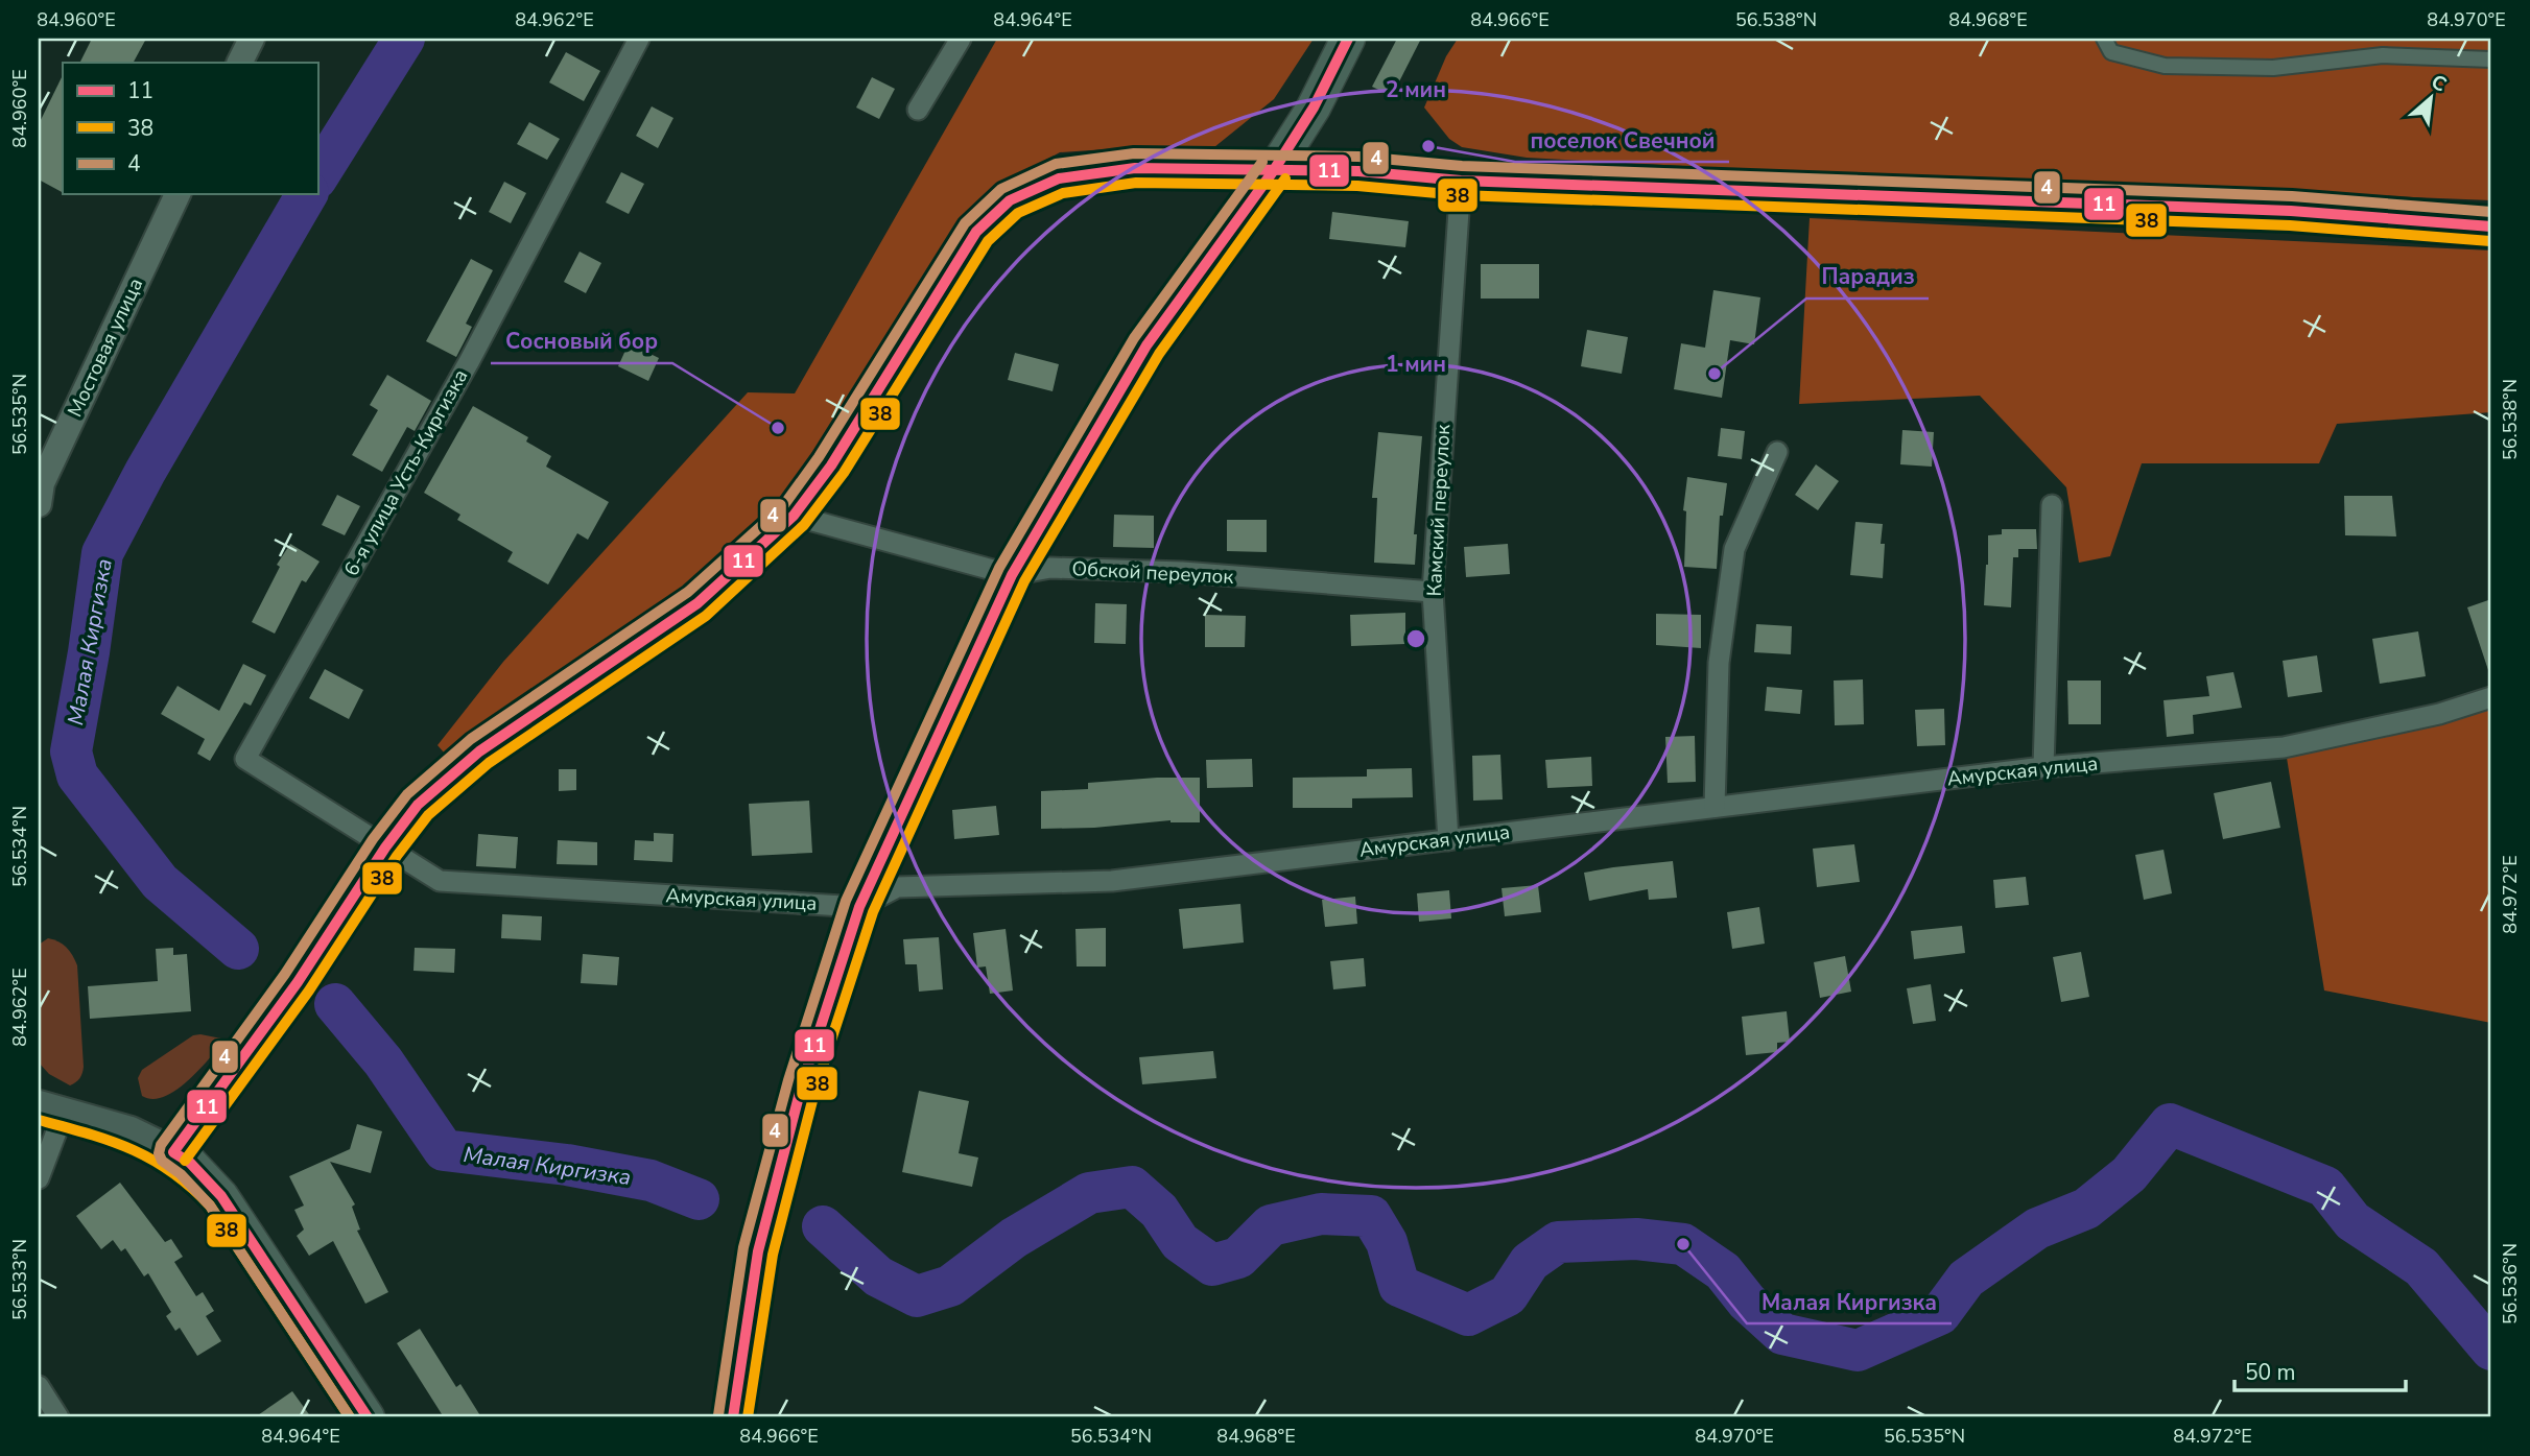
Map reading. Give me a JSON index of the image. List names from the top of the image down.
{
  "streets": {
    "street": [
      "Мостовая улица",
      "6-я улица Усть-Киргизка",
      "Камский переулок",
      "Обской переулок",
      "Амурская улица"
    ]
  },
  "crossings": [
    ["6-я улица Усть-Киргизка", "Амурская улица"],
    ["Камский переулок", "Обской переулок"],
    ["Камский переулок", "Амурская улица"]
  ],
  "water": ["Малая Киргизка"],
  "places": [
    "поселок Свечной",
    "Парадиз",
    "Сосновый бор",
    "Малая Киргизка"
  ],
  "lines": ["transit line 11", "transit line 4", "transit line 38"],
  "legend": ["11", "38", "4"],
  "scale_bar": "50 m",
  "north": "top right",
  "coordinates": [
    "84.960°E",
    "84.962°E",
    "84.964°E",
    "84.966°E",
    "56.538°N",
    "84.968°E",
    "84.970°E",
    "56.535°N",
    "56.534°N",
    "84.972°E",
    "56.533°N",
    "56.536°N"
  ],
  "rings": ["2 мин", "1 мин"]
}
